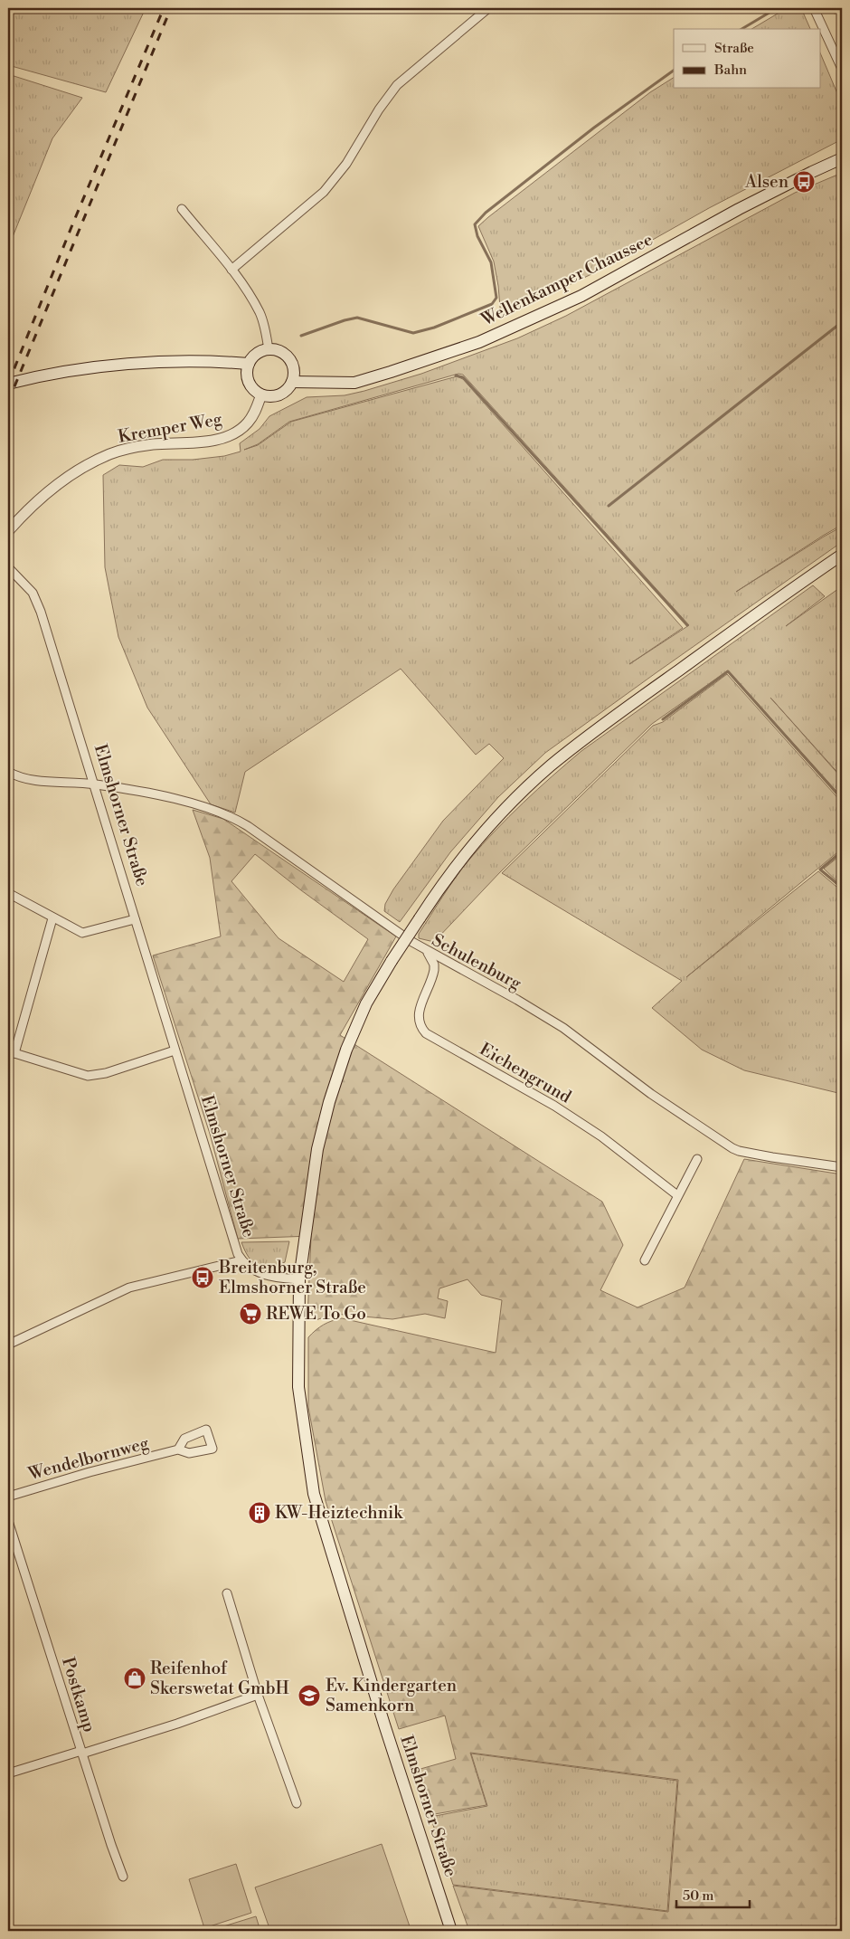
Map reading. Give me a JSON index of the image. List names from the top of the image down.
{
  "streets": {
    "main road": ["Wellenkamper Chaussee", "Elmshorner Straße"],
    "street": [
      "Kremper Weg",
      "Schulenburg",
      "Eichengrund",
      "Wendelbornweg",
      "Postkamp"
    ]
  },
  "crossings": [
    ["Wellenkamper Chaussee", "Kremper Weg"],
    ["Elmshorner Straße", "Schulenburg"],
    ["Schulenburg", "Eichengrund"]
  ],
  "places": {
    "bus stop": ["Alsen", "Breitenburg, Elmshorner Straße"],
    "supermarket": ["REWE To Go"],
    "building": ["KW-Heiztechnik"],
    "shop": ["Reifenhof Skerswetat GmbH"],
    "school or university": ["Ev. Kindergarten Samenkorn"]
  },
  "legend": ["Straße", "Bahn"],
  "scale_bar": "50 m"
}
